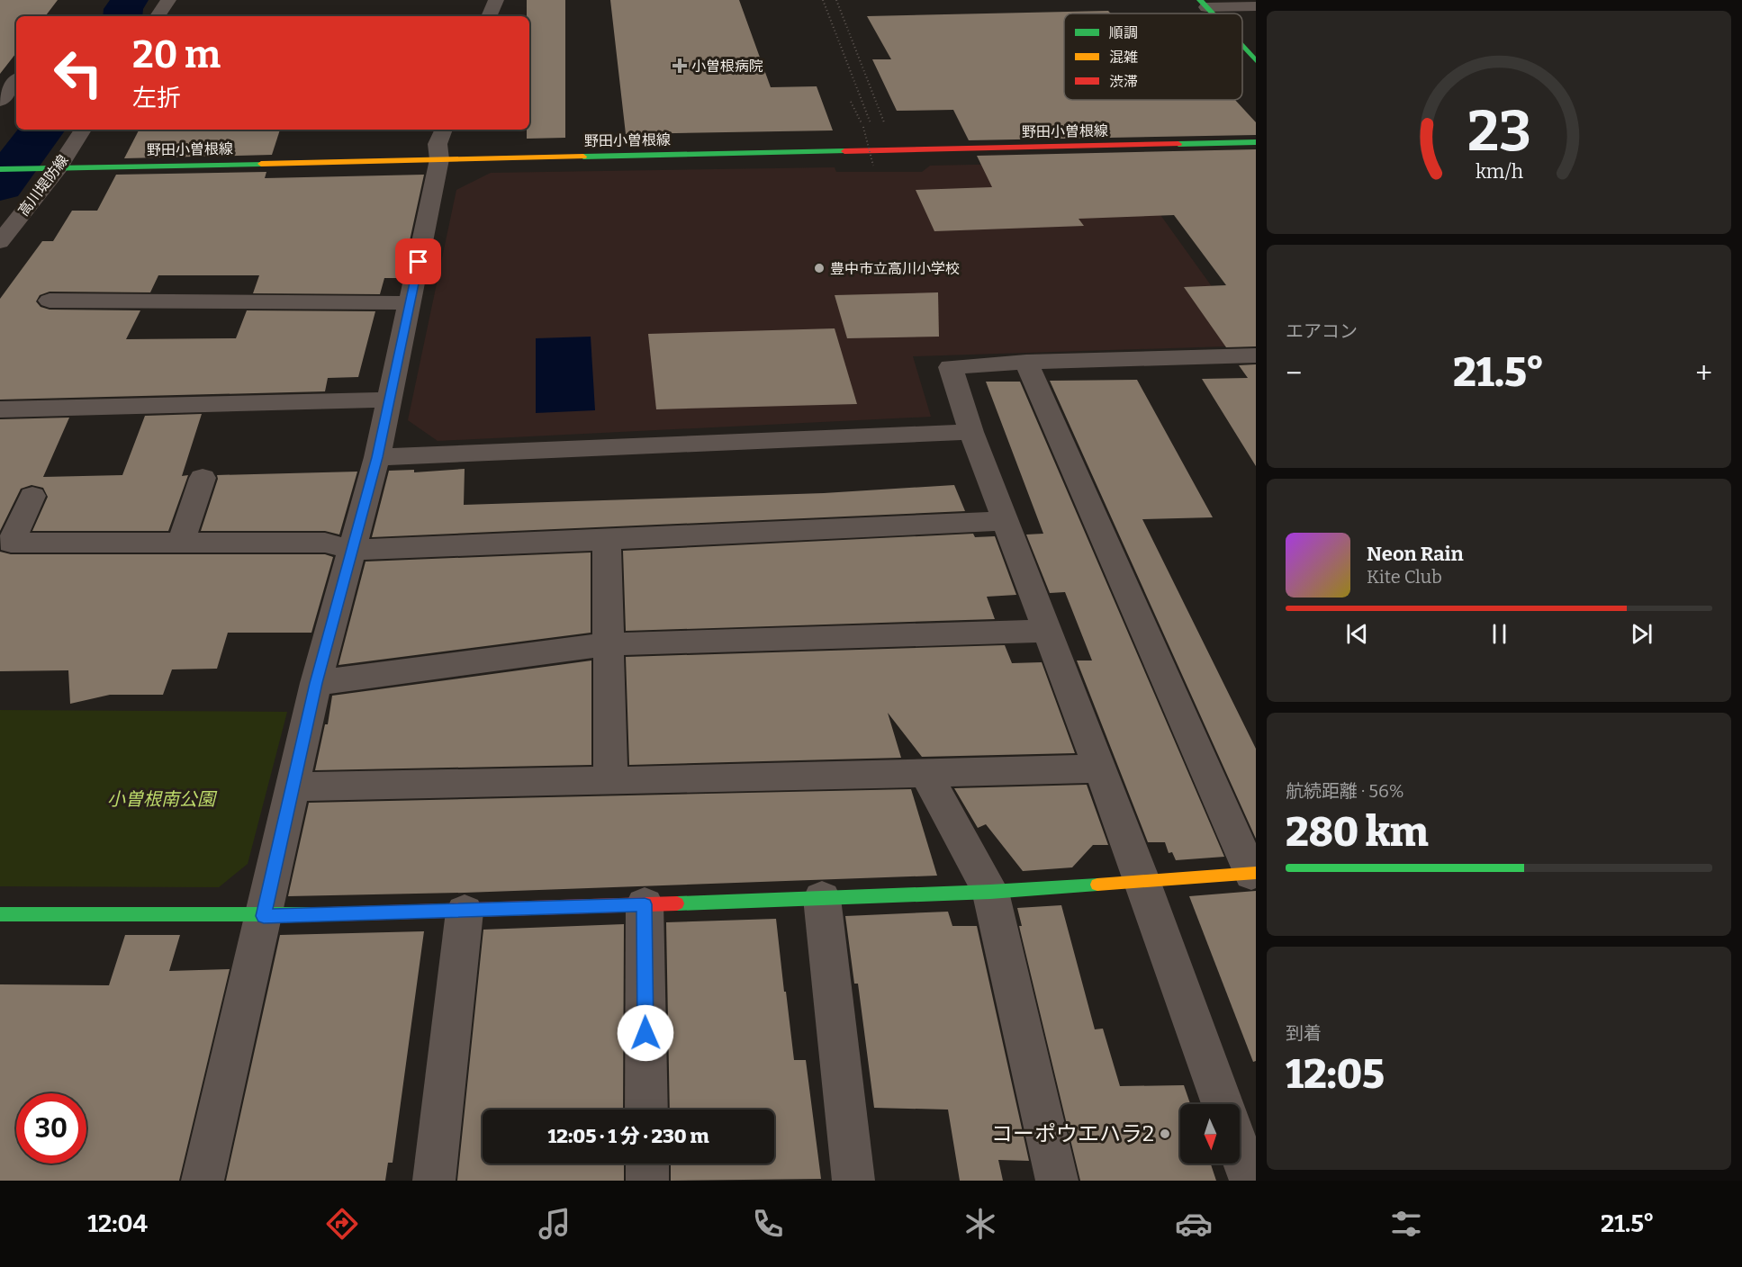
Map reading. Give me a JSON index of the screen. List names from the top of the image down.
{
  "streets": {
    "street": ["野田小曽根線", "高川堤防線"]
  },
  "crossings": [
    ["野田小曽根線", "高川堤防線"]
  ],
  "parks": ["小曽根南公園"],
  "places": {
    "health": ["小曽根病院"],
    "other": ["豊中市立高川小学校", "コーポウエハラ2"]
  },
  "legend": ["順調", "混雑", "渋滞"],
  "north": "bottom",
  "page": {
    "turn": ["20 m", "左折"],
    "tile": [
      "エアコン",
      ["航続距離 · 56%", "280 km"],
      ["到着", "12:05"]
    ],
    "heat": ["−", "21.5°", "+"],
    "song": ["Neon Rain", "Kite Club"],
    "limit": "30",
    "trip": "12:05 · 1 分 · 230 m",
    "tabs": ["12:04", "21.5°"],
    "gauge": ["23", "km/h"]
  }
}
